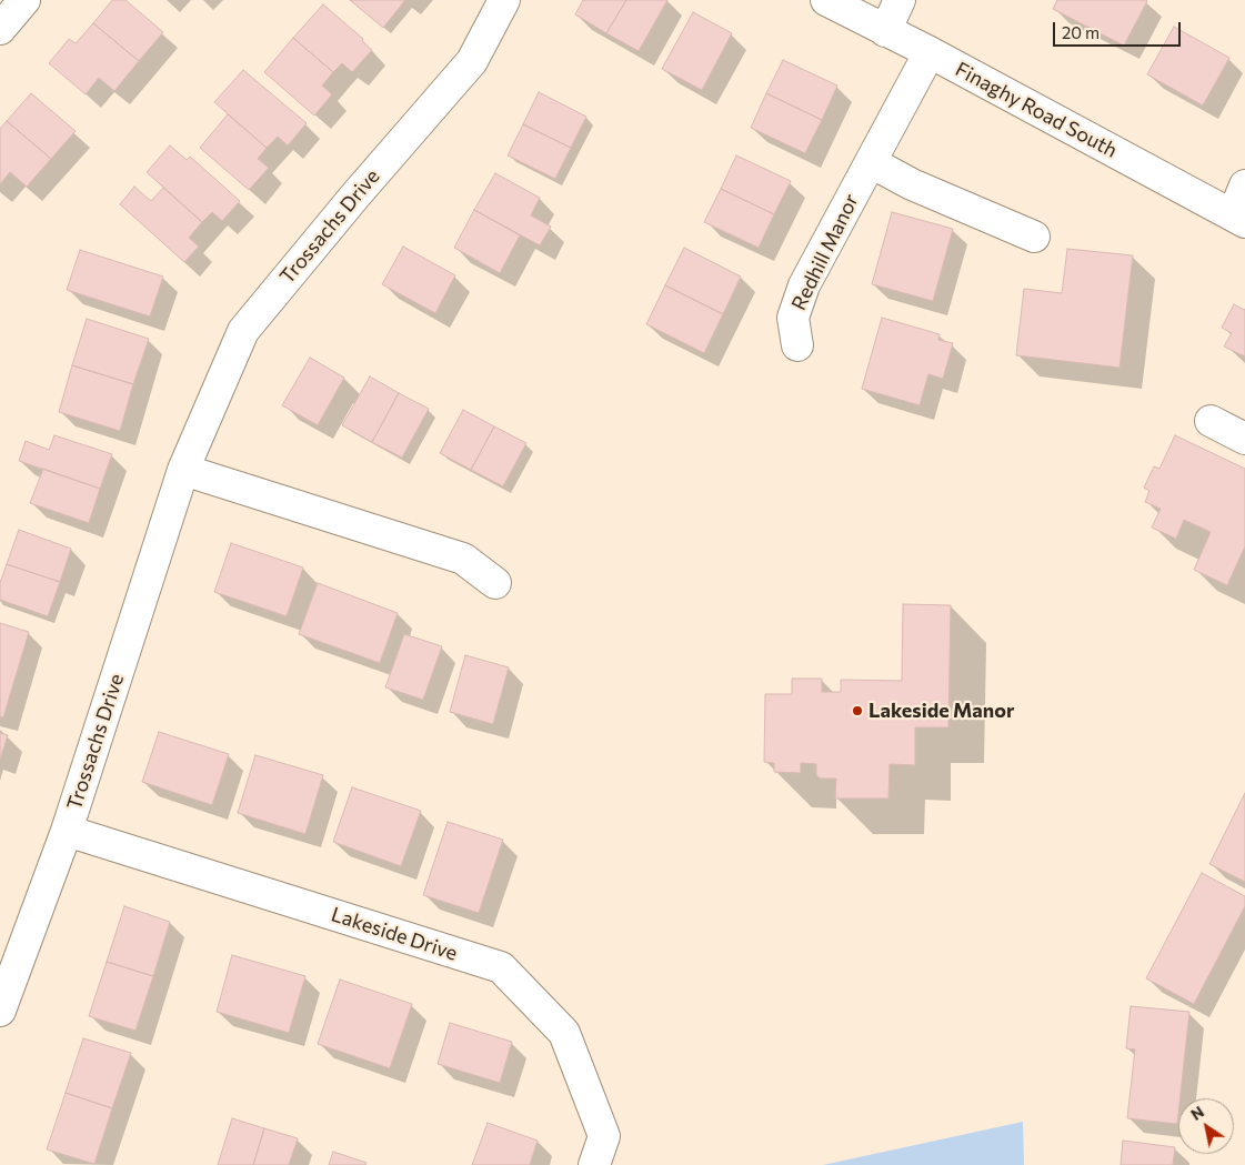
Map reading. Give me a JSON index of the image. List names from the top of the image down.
{
  "streets": {
    "street": [
      "Finaghy Road South",
      "Trossachs Drive",
      "Redhill Manor",
      "Lakeside Drive"
    ]
  },
  "crossings": [
    ["Finaghy Road South", "Redhill Manor"],
    ["Trossachs Drive", "Lakeside Drive"]
  ],
  "places": ["Lakeside Manor"],
  "scale_bar": "20 m",
  "north": "top left"
}
